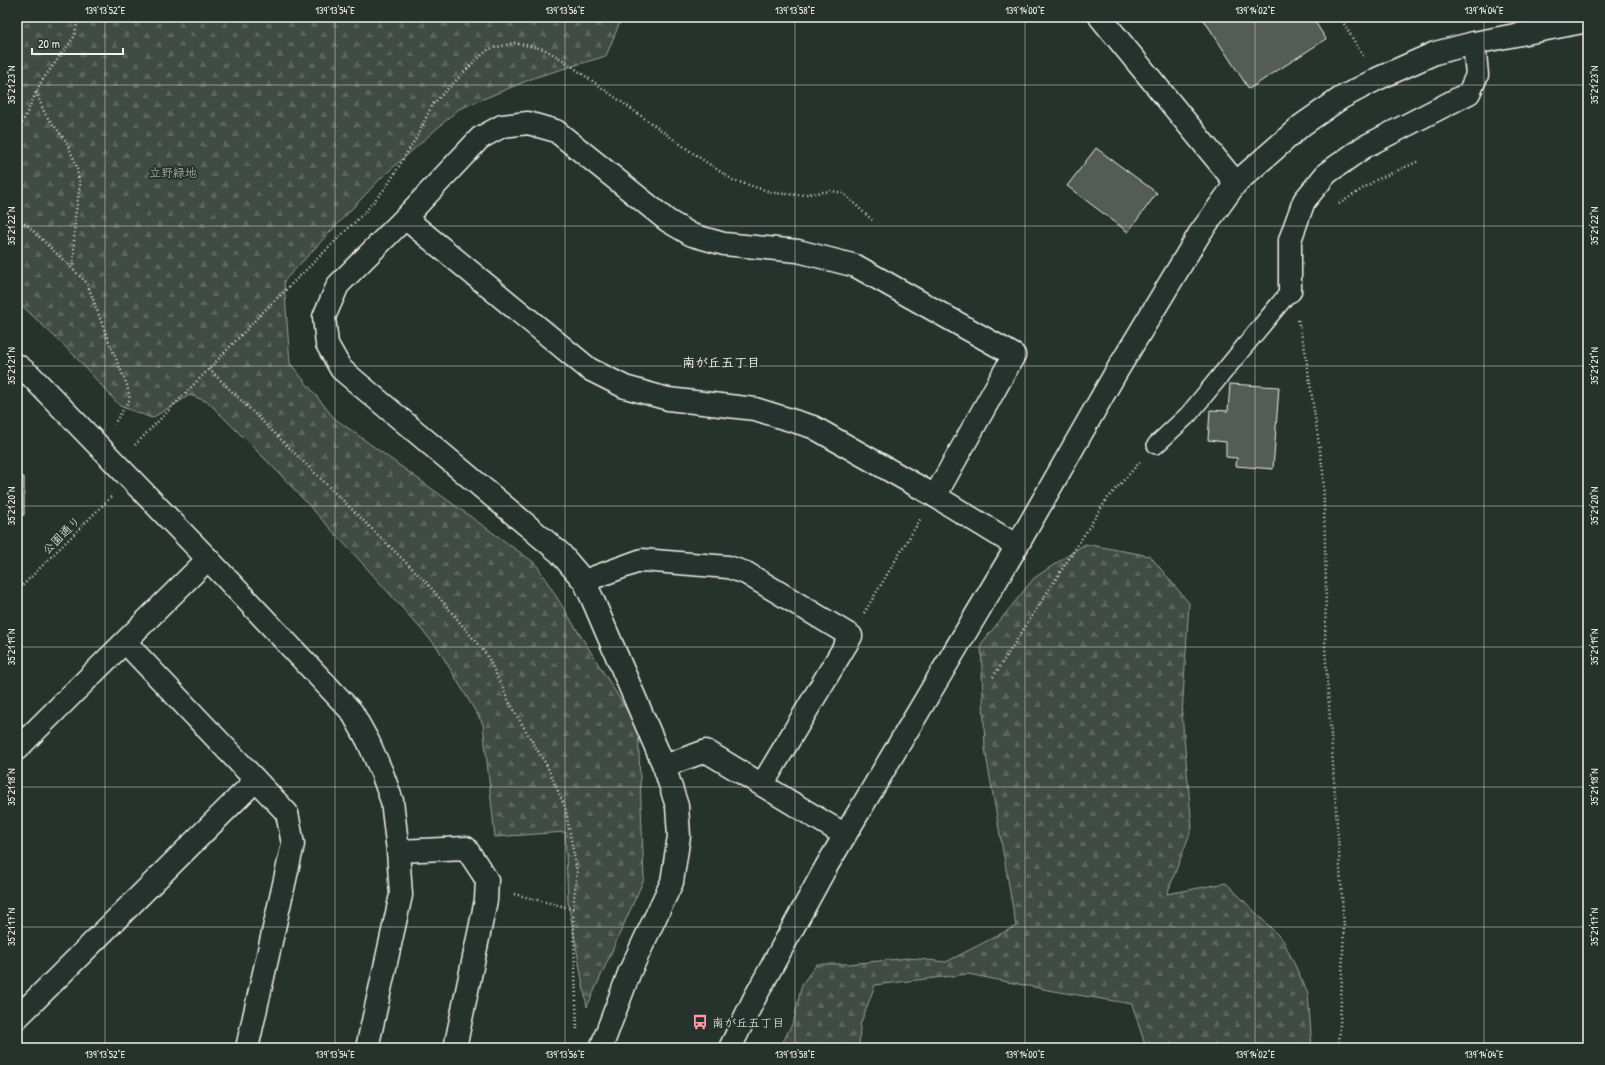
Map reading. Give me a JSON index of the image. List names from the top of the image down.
{
  "streets": {
    "path": ["公園通り"]
  },
  "districts": ["南が丘五丁目"],
  "parks": ["立野緑地"],
  "places": {
    "bus stop": ["南が丘五丁目"]
  },
  "scale_bar": "20 m",
  "coordinates": [
    "139°13'52\"E",
    "139°13'54\"E",
    "139°13'56\"E",
    "139°13'58\"E",
    "139°14'00\"E",
    "139°14'02\"E",
    "139°14'04\"E",
    "35°21'23\"N",
    "35°21'22\"N",
    "35°21'21\"N",
    "35°21'20\"N",
    "35°21'19\"N",
    "35°21'18\"N",
    "35°21'17\"N"
  ]
}
